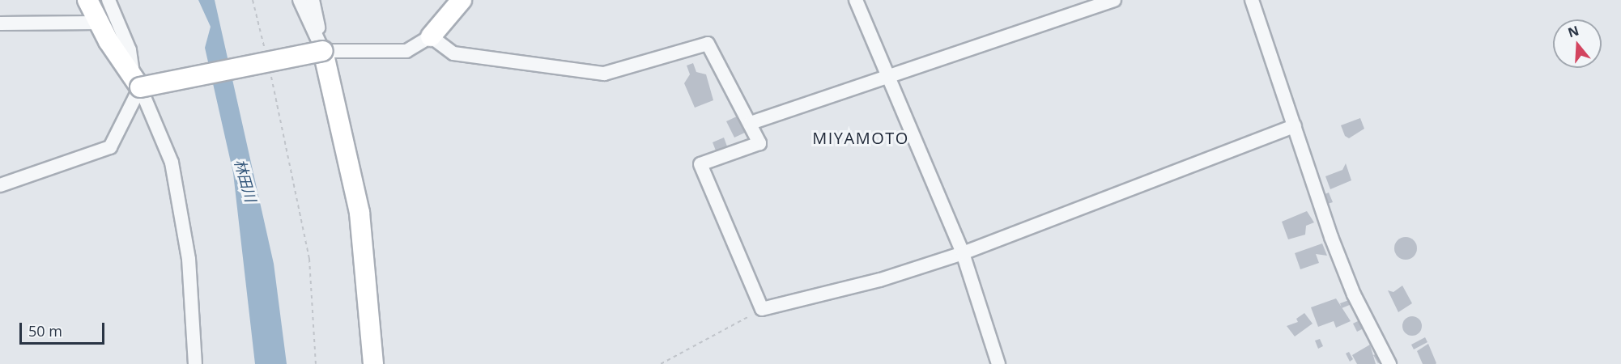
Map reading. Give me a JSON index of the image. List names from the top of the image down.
{
  "districts": ["MIYAMOTO"],
  "water": ["林田川"],
  "scale_bar": "50 m",
  "north": "top"
}
